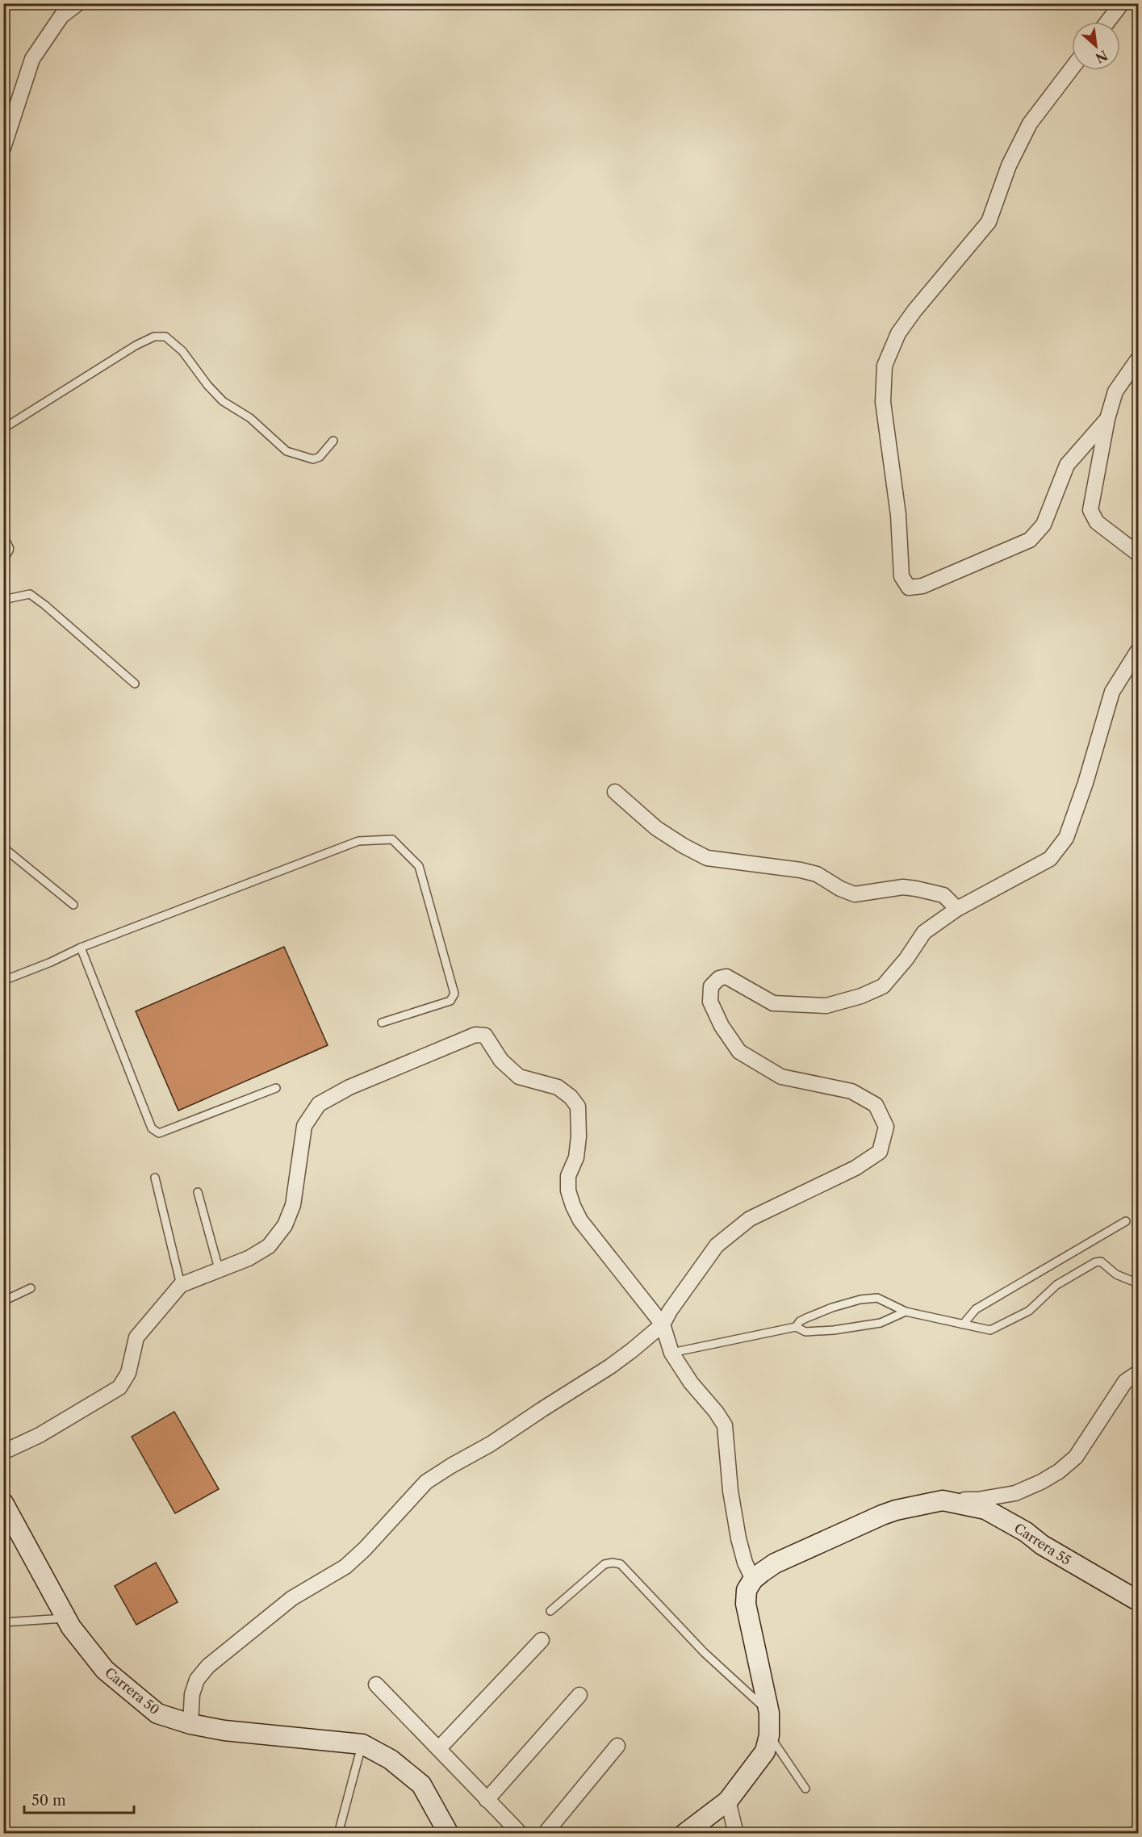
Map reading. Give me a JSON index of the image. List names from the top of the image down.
{
  "streets": {
    "street": ["Carrera 55", "Carrera 50"]
  },
  "scale_bar": "50 m",
  "north": "bottom right"
}
